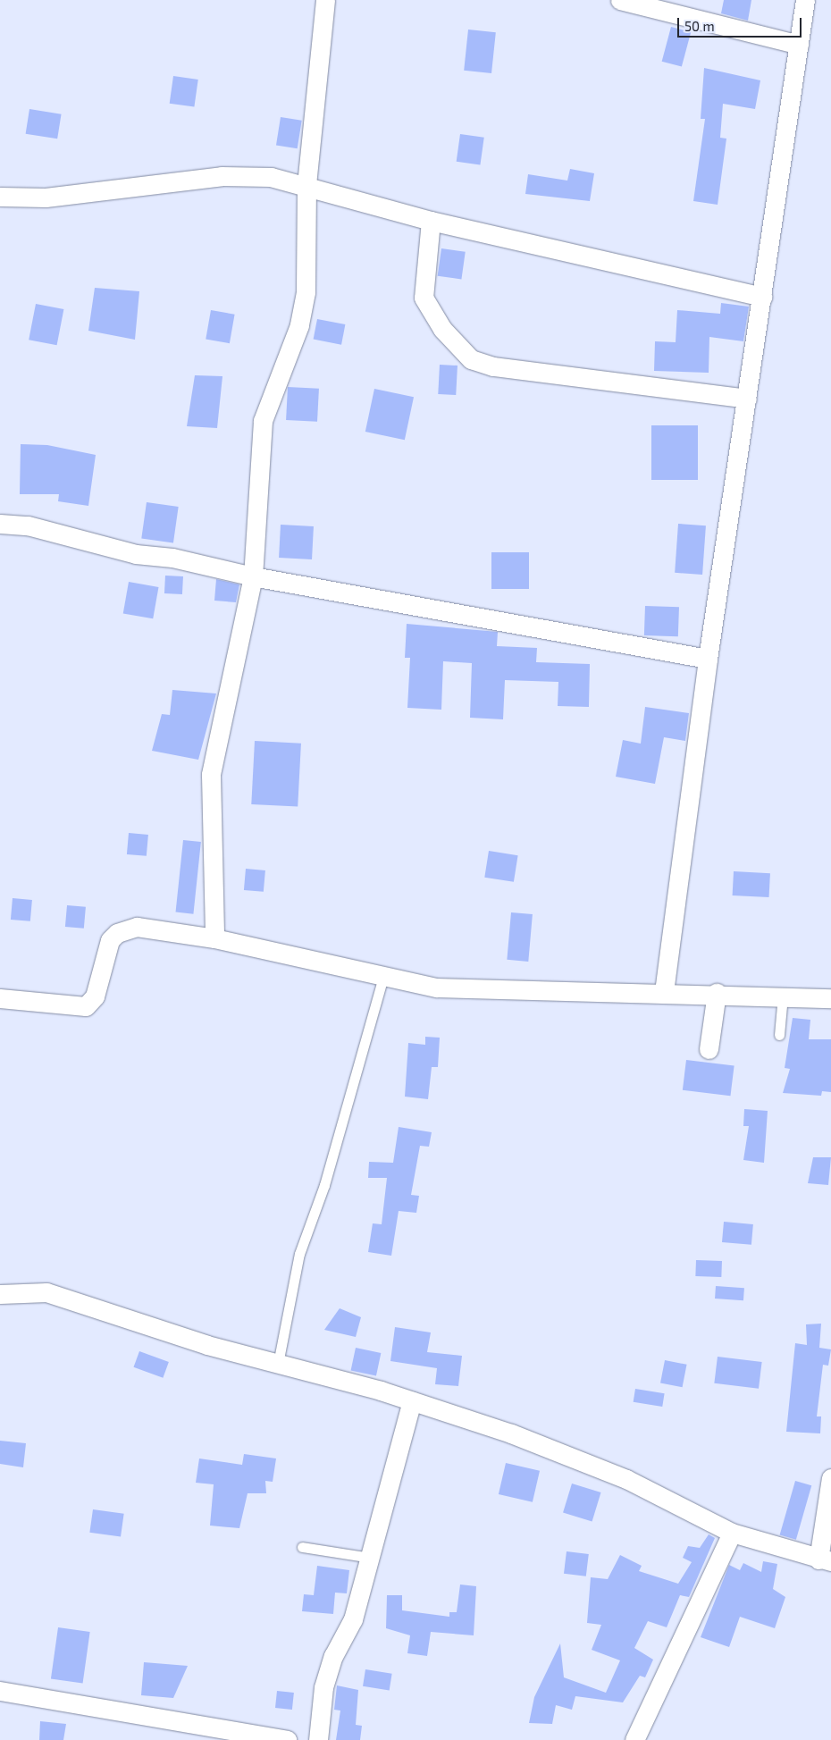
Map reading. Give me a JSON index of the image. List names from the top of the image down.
{
  "scale_bar": "50 m"
}
